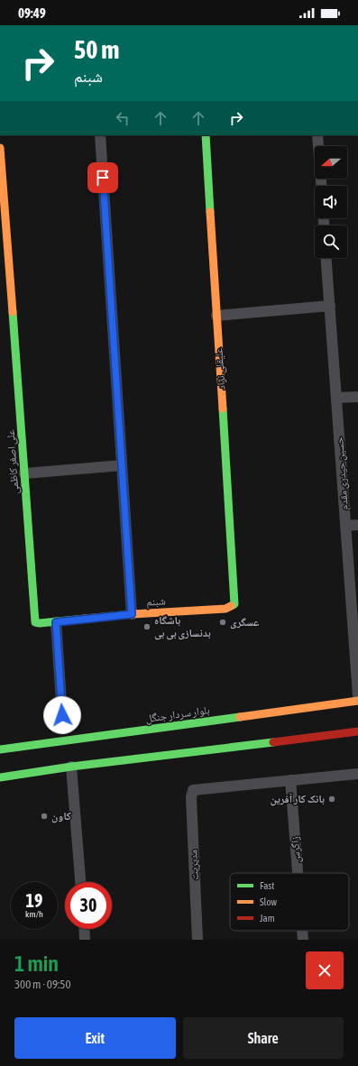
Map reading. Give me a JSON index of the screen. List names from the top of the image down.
{
  "streets": {
    "street": [
      "علیقلی نژاد",
      "علی اصغر کاظمی",
      "حسین حیدری مقدم",
      "شبنم",
      "بلوار سردار جنگل",
      "زاگرس",
      "مدیریت"
    ]
  },
  "crossings": [
    ["علیقلی نژاد", "شبنم"],
    ["علی اصغر کاظمی", "شبنم"],
    ["زاگرس", "مدیریت"]
  ],
  "places": [
    "عسگری",
    "باشگاه بدنسازی بی بی",
    "بانک کار آفرین",
    "کاون"
  ],
  "legend": ["Fast", "Slow", "Jam"],
  "north": "left",
  "page": {
    "status": "09:49",
    "turn": ["50 m", "شبنم"],
    "speed": "19 km/h",
    "limit": "30",
    "heading": ["1 min", "300 m · 09:50"],
    "buttons": ["Exit", "Share"]
  }
}
